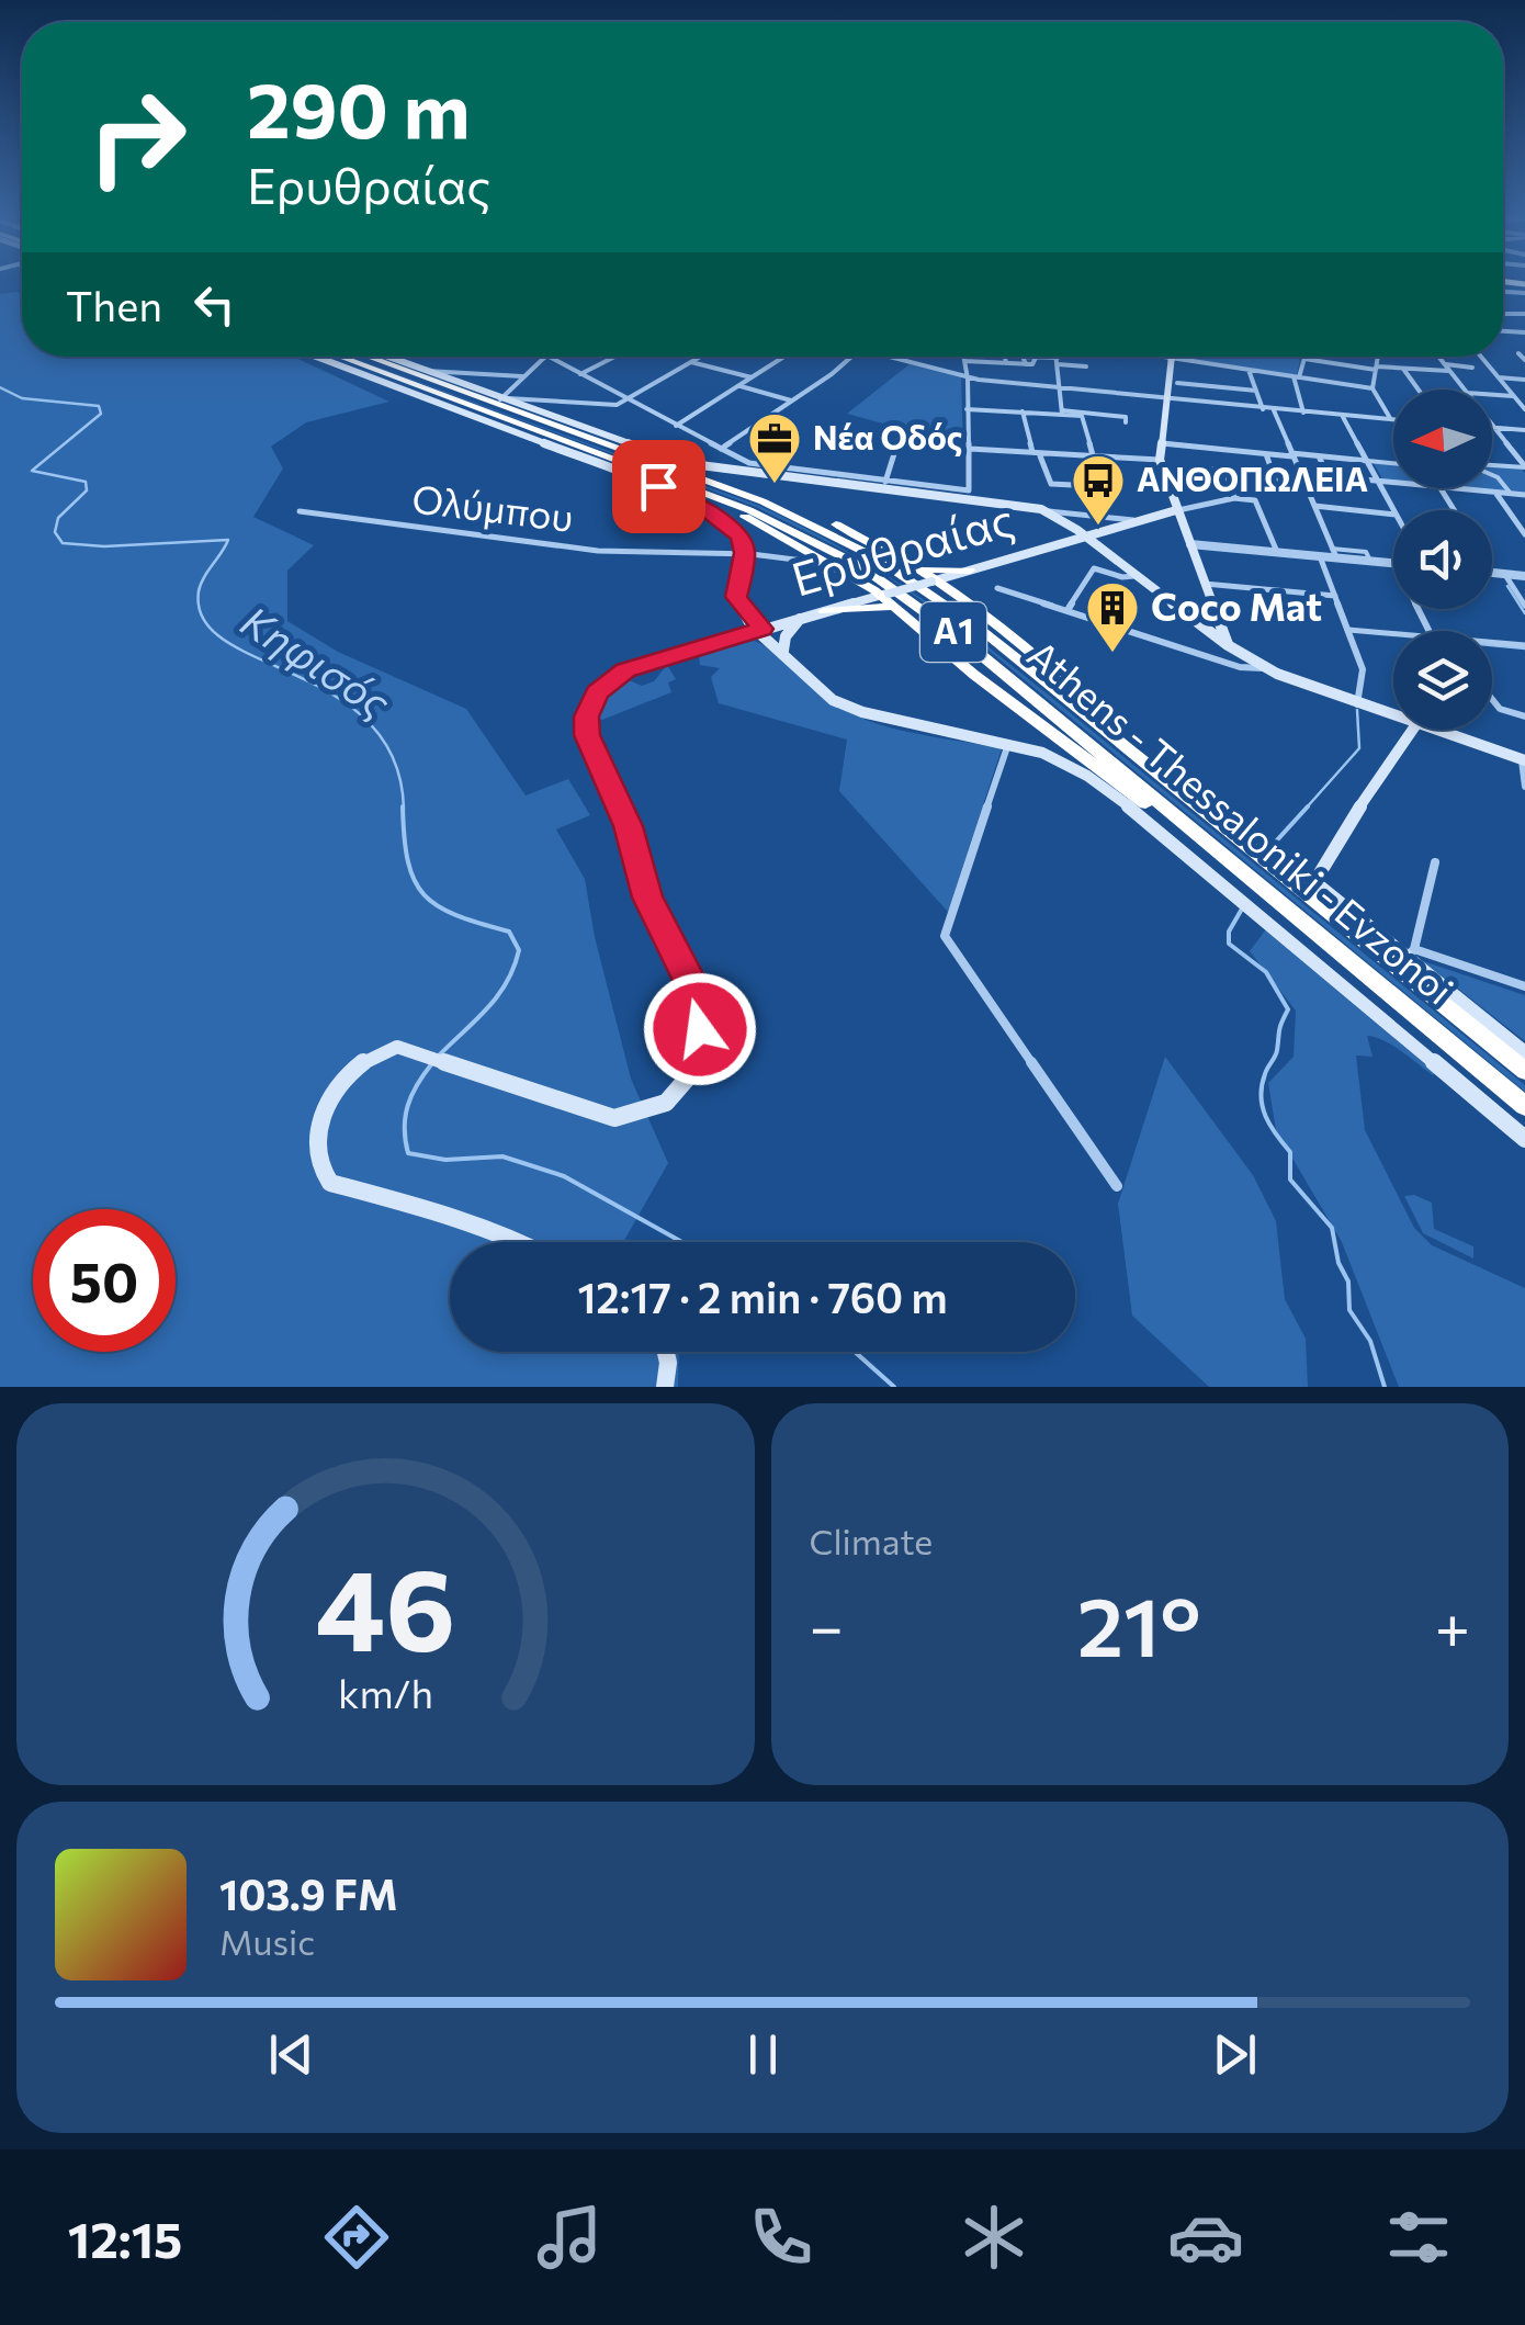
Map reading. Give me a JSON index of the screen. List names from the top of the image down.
{
  "streets": {
    "highway": ["Α1", "Athens - Thessaloniki - Evzonoi"],
    "main road": ["Ερυθραίας"],
    "street": ["Ολύμπου"]
  },
  "water": ["Κηφισός"],
  "places": {
    "office": ["Νέα Οδός"],
    "bus stop": ["ΑΝΘΟΠΩΛΕΙΑ"],
    "building": ["Coco Mat"]
  },
  "north": "left",
  "page": {
    "turn": ["290 m", "Ερυθραίας"],
    "then": "Then",
    "limit": "50",
    "trip": "12:17 · 2 min · 760 m",
    "tile": "Climate",
    "heat": ["−", "21°", "+"],
    "song": ["103.9 FM", "Music"],
    "tabs": "12:15",
    "gauge": ["46", "km/h"]
  }
}
